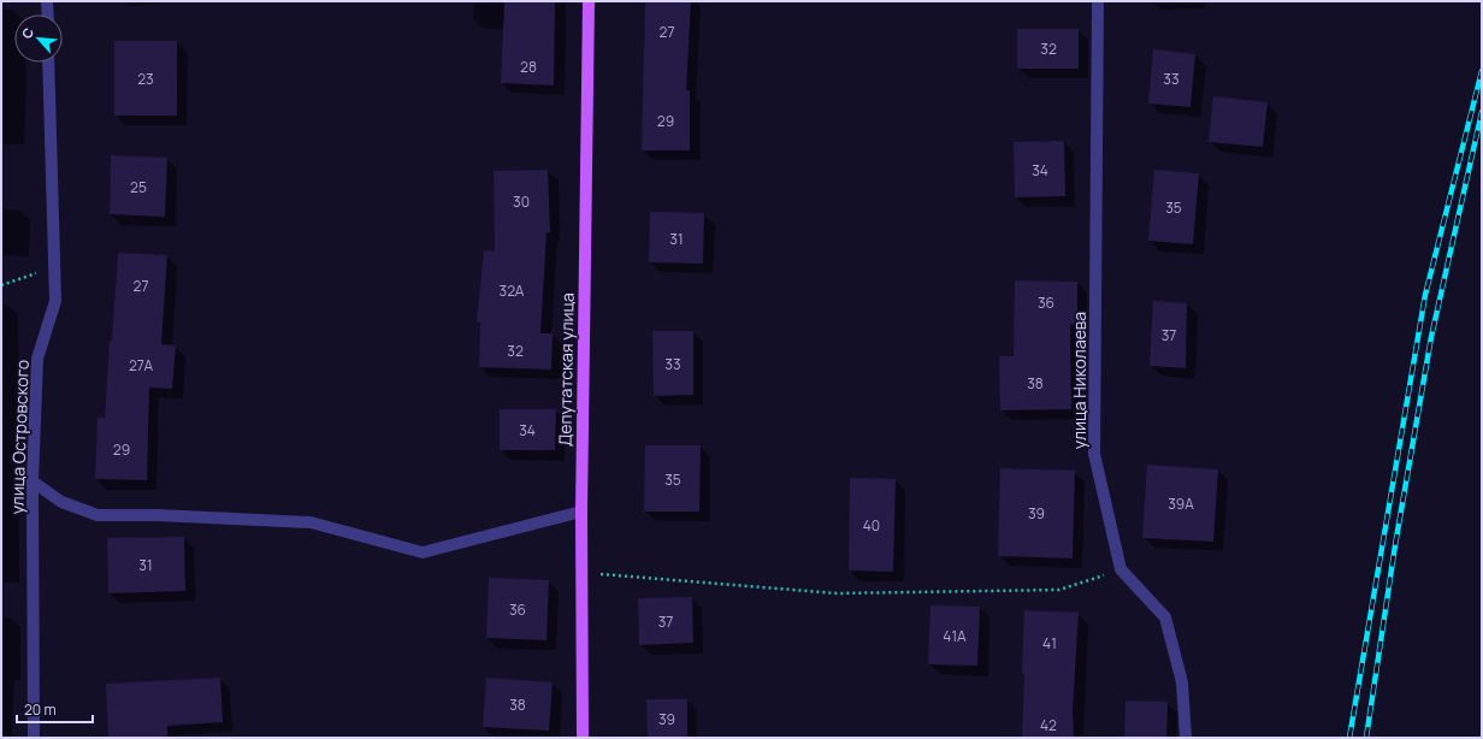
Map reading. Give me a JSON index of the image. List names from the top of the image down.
{
  "streets": {
    "main road": ["Депутатская улица"],
    "street": ["улица Николаева", "улица Островского"]
  },
  "house_numbers": [
    "27",
    "32",
    "28",
    "23",
    "33",
    "29",
    "34",
    "25",
    "30",
    "35",
    "31",
    "27",
    "32А",
    "36",
    "37",
    "32",
    "33",
    "27А",
    "38",
    "34",
    "29",
    "35",
    "39А",
    "39",
    "40",
    "31",
    "36",
    "37",
    "41А",
    "41",
    "38",
    "39",
    "42"
  ],
  "scale_bar": "20 m",
  "north": "top left"
}
